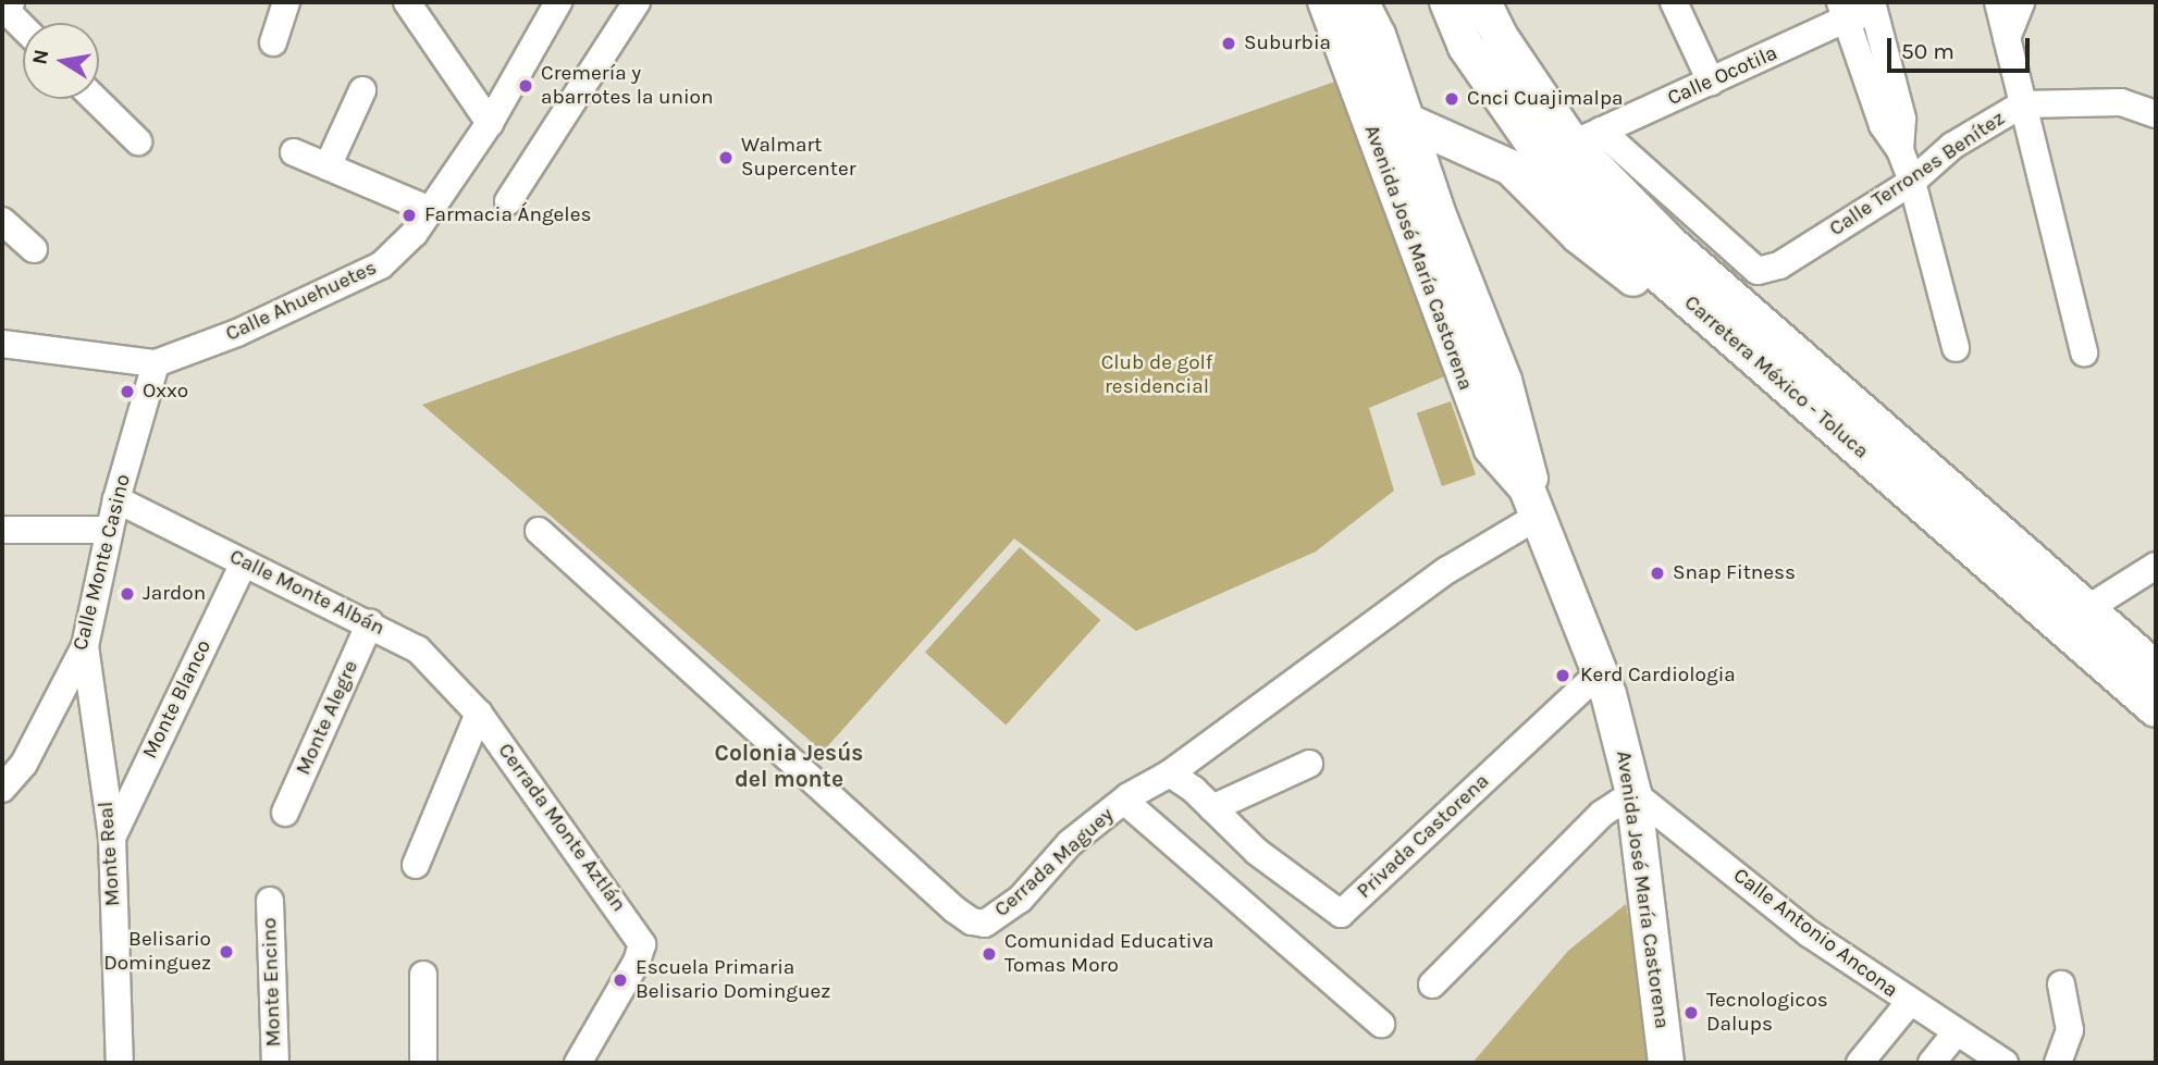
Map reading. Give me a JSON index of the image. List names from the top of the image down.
{
  "streets": {
    "main road": ["Avenida José María Castorena", "Carretera México - Toluca"],
    "street": [
      "Calle Ocotila",
      "Calle Terrones Benítez",
      "Calle Ahuehuetes",
      "Calle Monte Casino",
      "Calle Monte Albán",
      "Monte Blanco",
      "Monte Alegre",
      "Cerrada Monte Aztlán",
      "Privada Castorena",
      "Monte Real",
      "Cerrada Maguey",
      "Calle Antonio Ancona",
      "Monte Encino"
    ]
  },
  "crossings": [
    ["Calle Ocotila", "Calle Terrones Benítez"],
    ["Calle Ocotila", "Carretera México - Toluca"],
    ["Calle Terrones Benítez", "Carretera México - Toluca"],
    ["Avenida José María Castorena", "Privada Castorena"],
    ["Avenida José María Castorena", "Cerrada Maguey"],
    ["Avenida José María Castorena", "Calle Antonio Ancona"],
    ["Calle Ahuehuetes", "Calle Monte Casino"],
    ["Calle Monte Casino", "Calle Monte Albán"],
    ["Calle Monte Casino", "Monte Real"],
    ["Calle Monte Albán", "Monte Blanco"],
    ["Calle Monte Albán", "Monte Alegre"],
    ["Calle Monte Albán", "Cerrada Monte Aztlán"],
    ["Monte Blanco", "Monte Real"],
    ["Privada Castorena", "Cerrada Maguey"]
  ],
  "districts": ["Colonia Jesús del monte"],
  "parks": ["Club de golf residencial"],
  "places": [
    "Suburbia",
    "Cremería y abarrotes la union",
    "Cnci Cuajimalpa",
    "Walmart Supercenter",
    "Farmacia Ángeles",
    "Oxxo",
    "Snap Fitness",
    "Jardon",
    "Kerd Cardiologia",
    "Belisario Dominguez",
    "Comunidad Educativa Tomas Moro",
    "Escuela Primaria Belisario Dominguez",
    "Tecnologicos Dalups"
  ],
  "scale_bar": "50 m",
  "north": "left"
}
